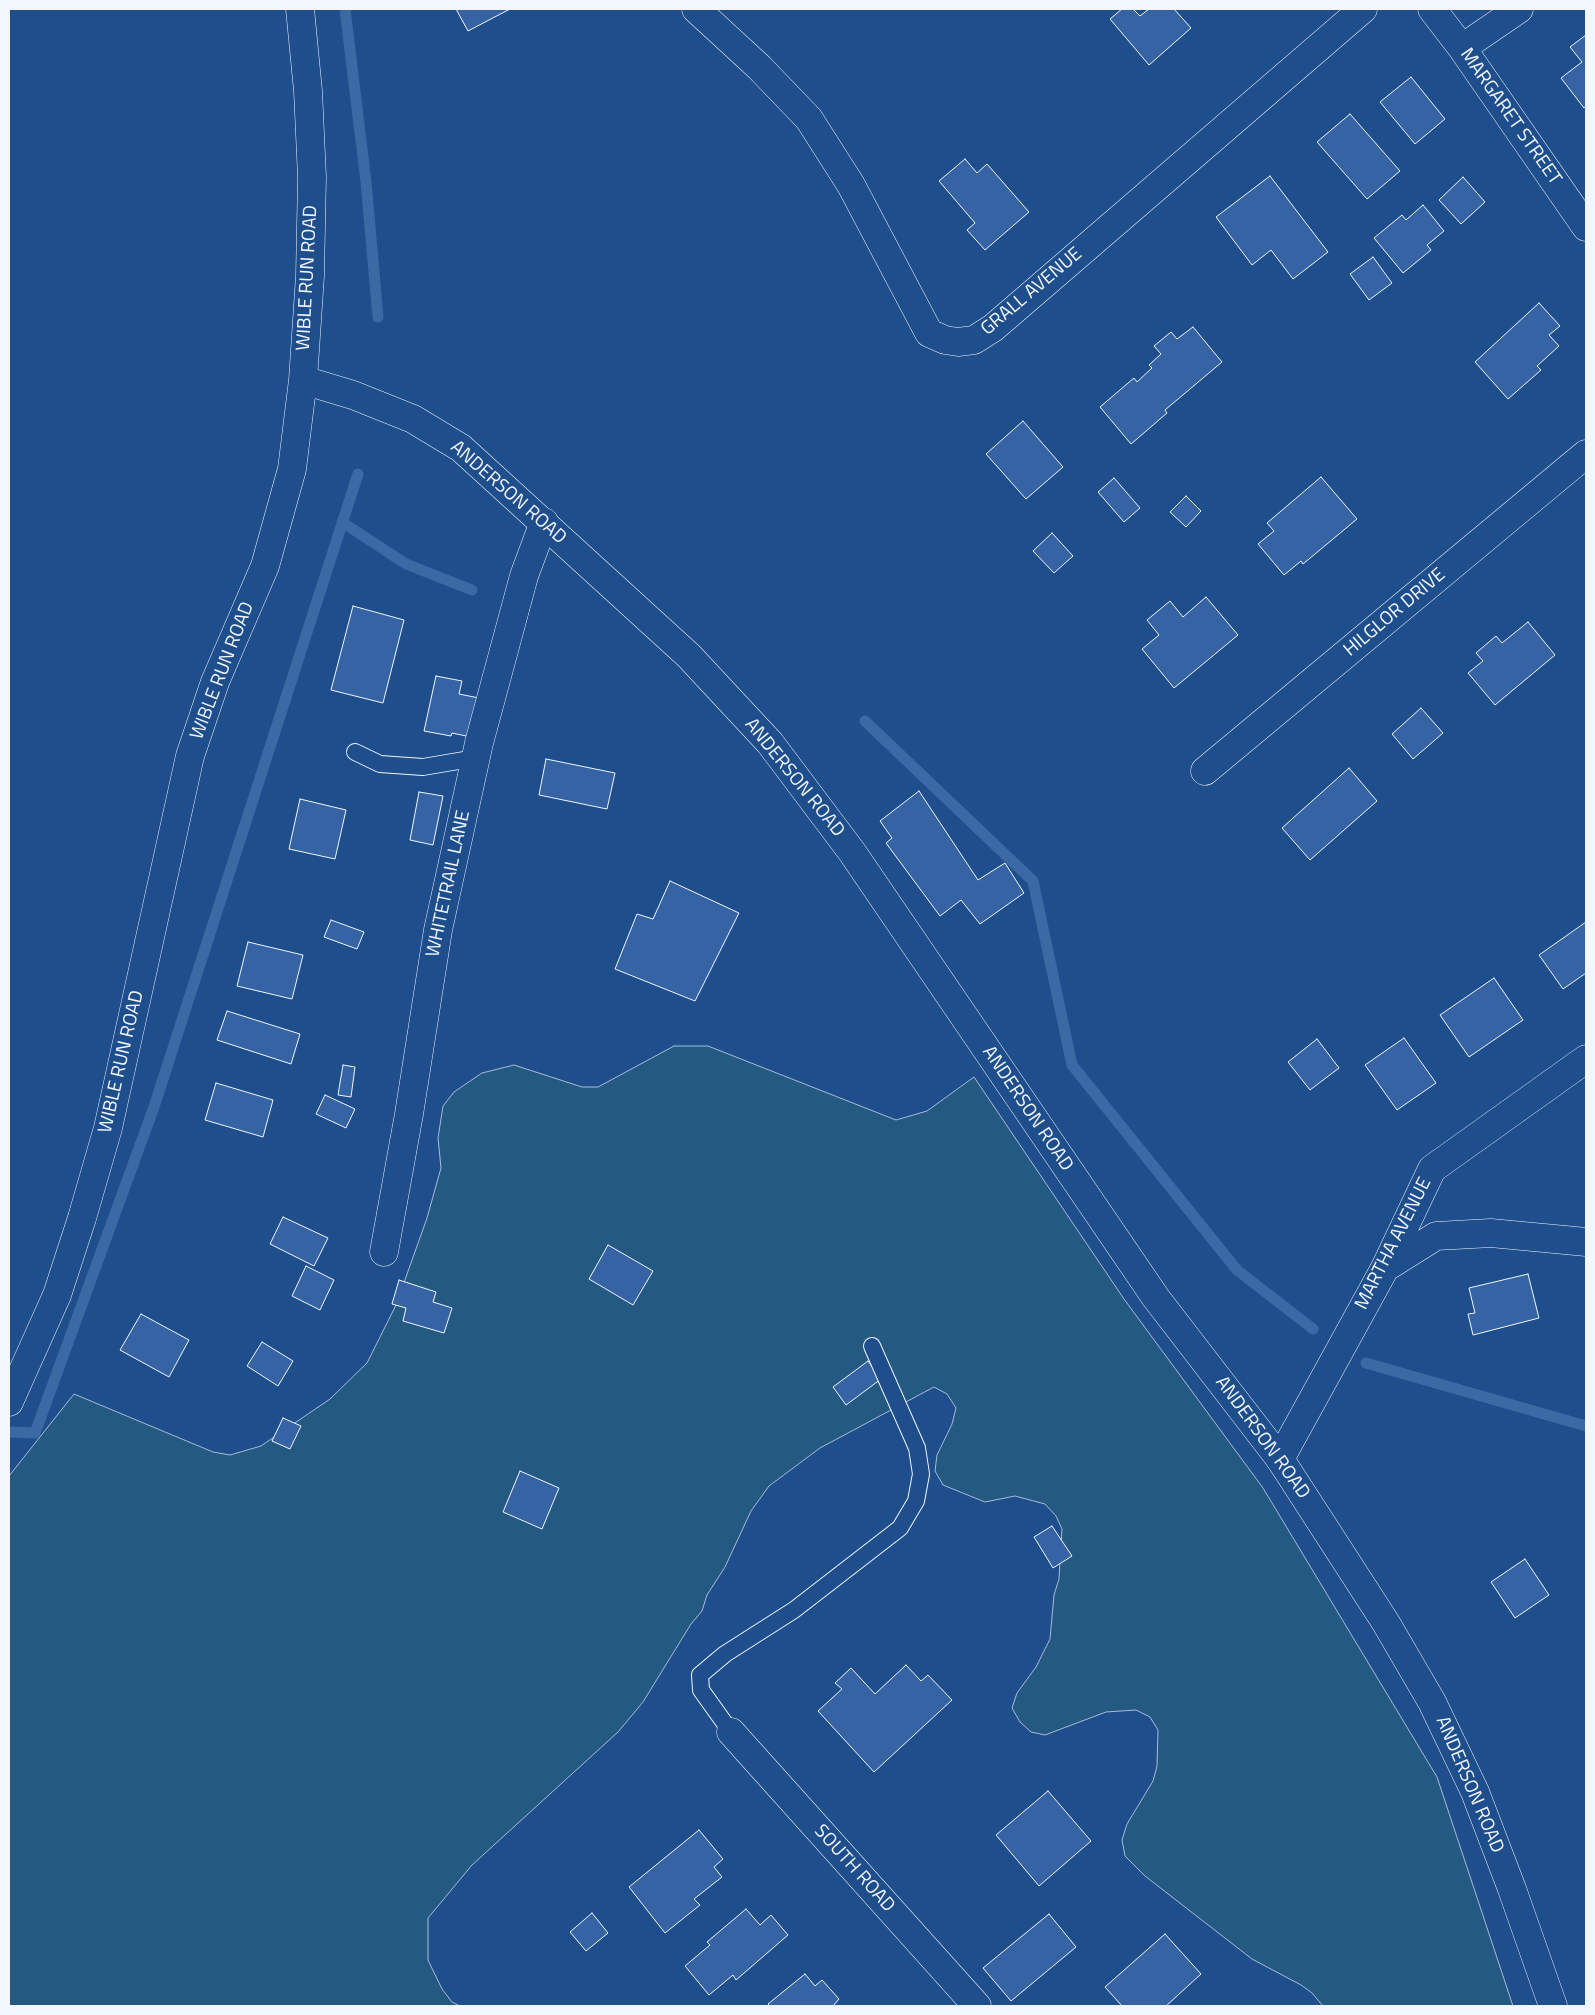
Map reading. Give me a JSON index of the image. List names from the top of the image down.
{
  "streets": {
    "street": [
      "MARGARET STREET",
      "WIBLE RUN ROAD",
      "GRALL AVENUE",
      "ANDERSON ROAD",
      "HILGLOR DRIVE",
      "WHITETRAIL LANE",
      "MARTHA AVENUE",
      "SOUTH ROAD"
    ]
  },
  "crossings": [
    ["WIBLE RUN ROAD", "ANDERSON ROAD"],
    ["ANDERSON ROAD", "WHITETRAIL LANE"],
    ["ANDERSON ROAD", "MARTHA AVENUE"]
  ]
}
